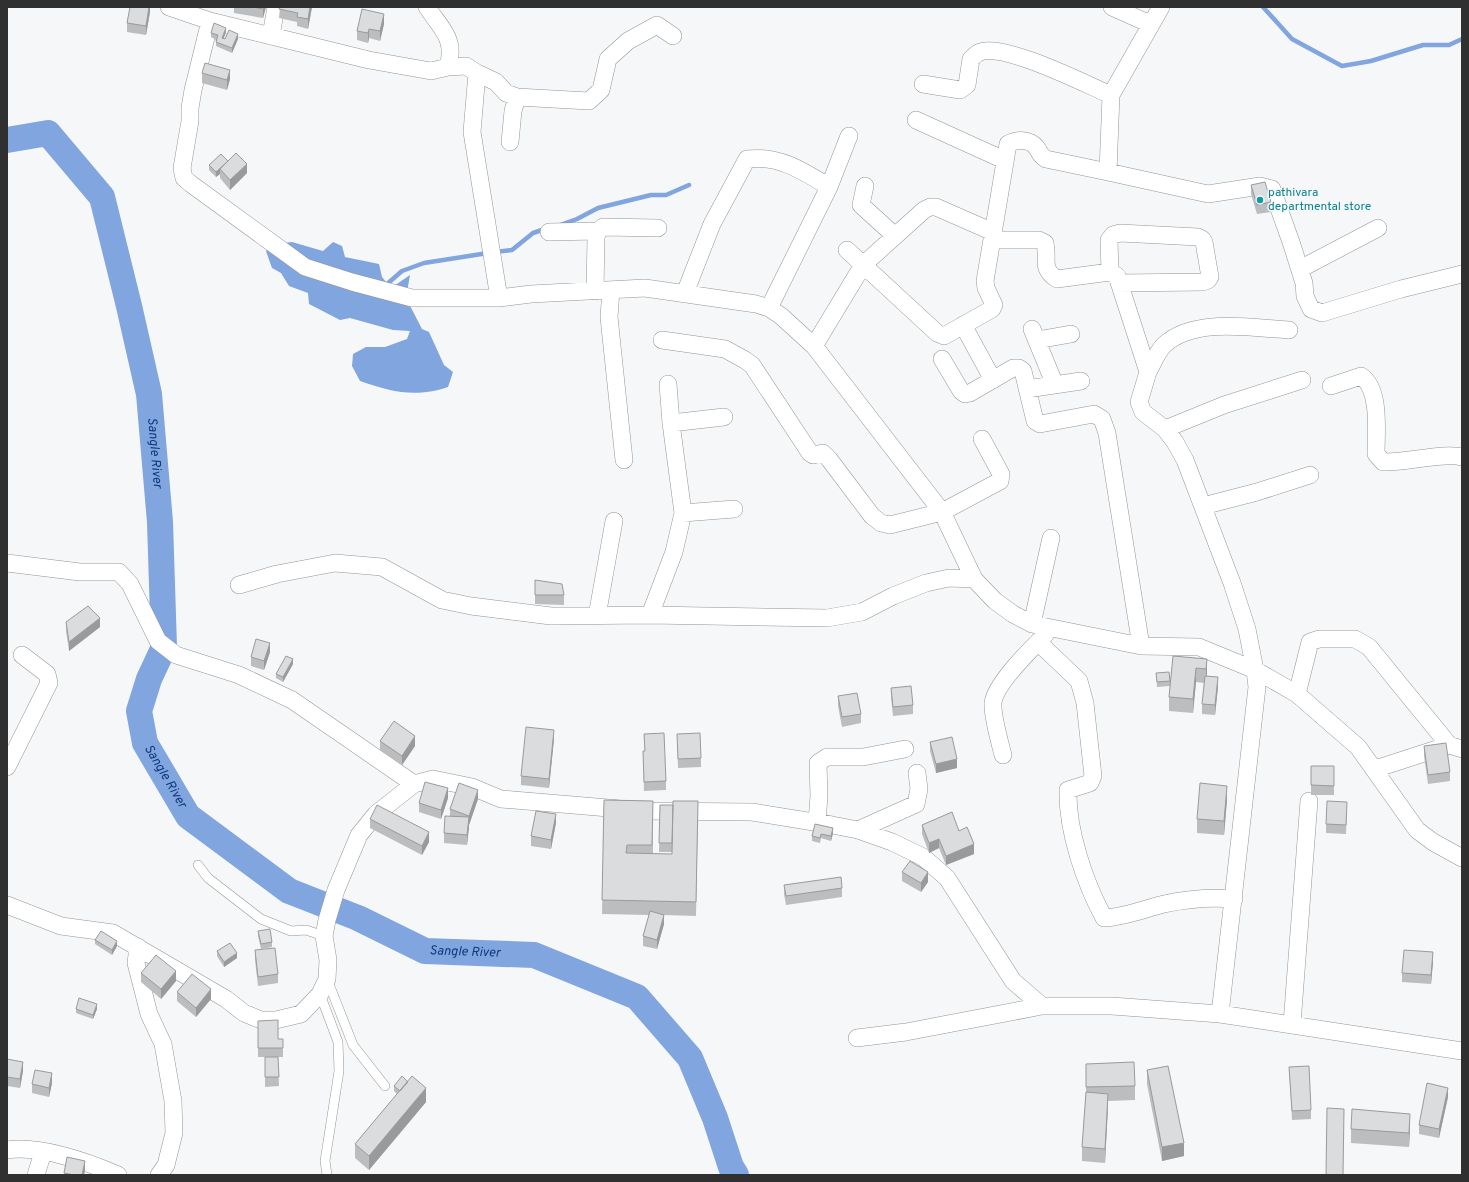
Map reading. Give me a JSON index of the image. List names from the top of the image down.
{
  "water": ["Sangle River"],
  "places": ["pathivara departmental store"]
}
